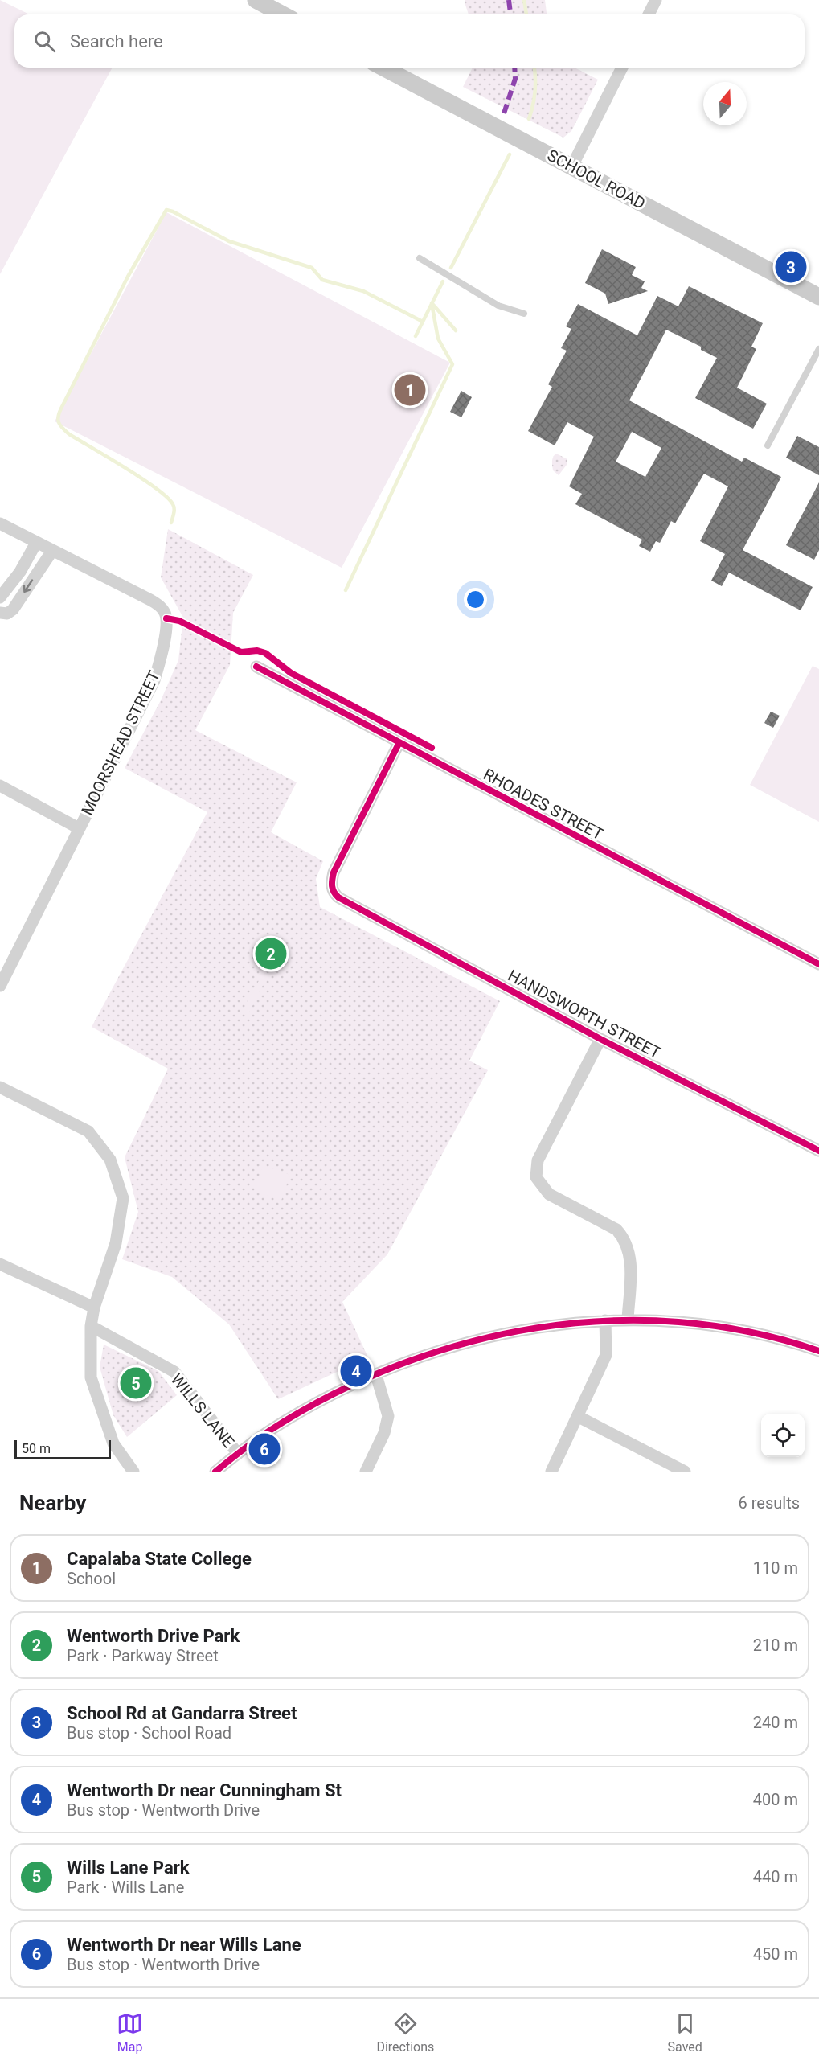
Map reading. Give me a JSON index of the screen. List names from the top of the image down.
{
  "streets": {
    "street": [
      "SCHOOL ROAD",
      "MOORSHEAD STREET",
      "RHOADES STREET",
      "HANDSWORTH STREET",
      "WILLS LANE"
    ]
  },
  "crossings": [
    ["RHOADES STREET", "HANDSWORTH STREET"]
  ],
  "scale_bar": "50 m",
  "north": "top",
  "page": {
    "search": "Search here",
    "pins": [
      "3",
      "1",
      "2",
      "4",
      "5",
      "6"
    ],
    "scale": "50 m",
    "heading": ["Nearby", "6 results"],
    "list": [
      {
        "mark": "1",
        "name": "Capalaba State College",
        "note": "School",
        "value": "110 m"
      },
      {
        "mark": "2",
        "name": "Wentworth Drive Park",
        "note": "Park · Parkway Street",
        "value": "210 m"
      },
      {
        "mark": "3",
        "name": "School Rd at Gandarra Street",
        "note": "Bus stop · School Road",
        "value": "240 m"
      },
      {
        "mark": "4",
        "name": "Wentworth Dr near Cunningham St",
        "note": "Bus stop · Wentworth Drive",
        "value": "400 m"
      },
      {
        "mark": "5",
        "name": "Wills Lane Park",
        "note": "Park · Wills Lane",
        "value": "440 m"
      },
      {
        "mark": "6",
        "name": "Wentworth Dr near Wills Lane",
        "note": "Bus stop · Wentworth Drive",
        "value": "450 m"
      }
    ],
    "nav": ["Map", "Directions", "Saved"]
  }
}
